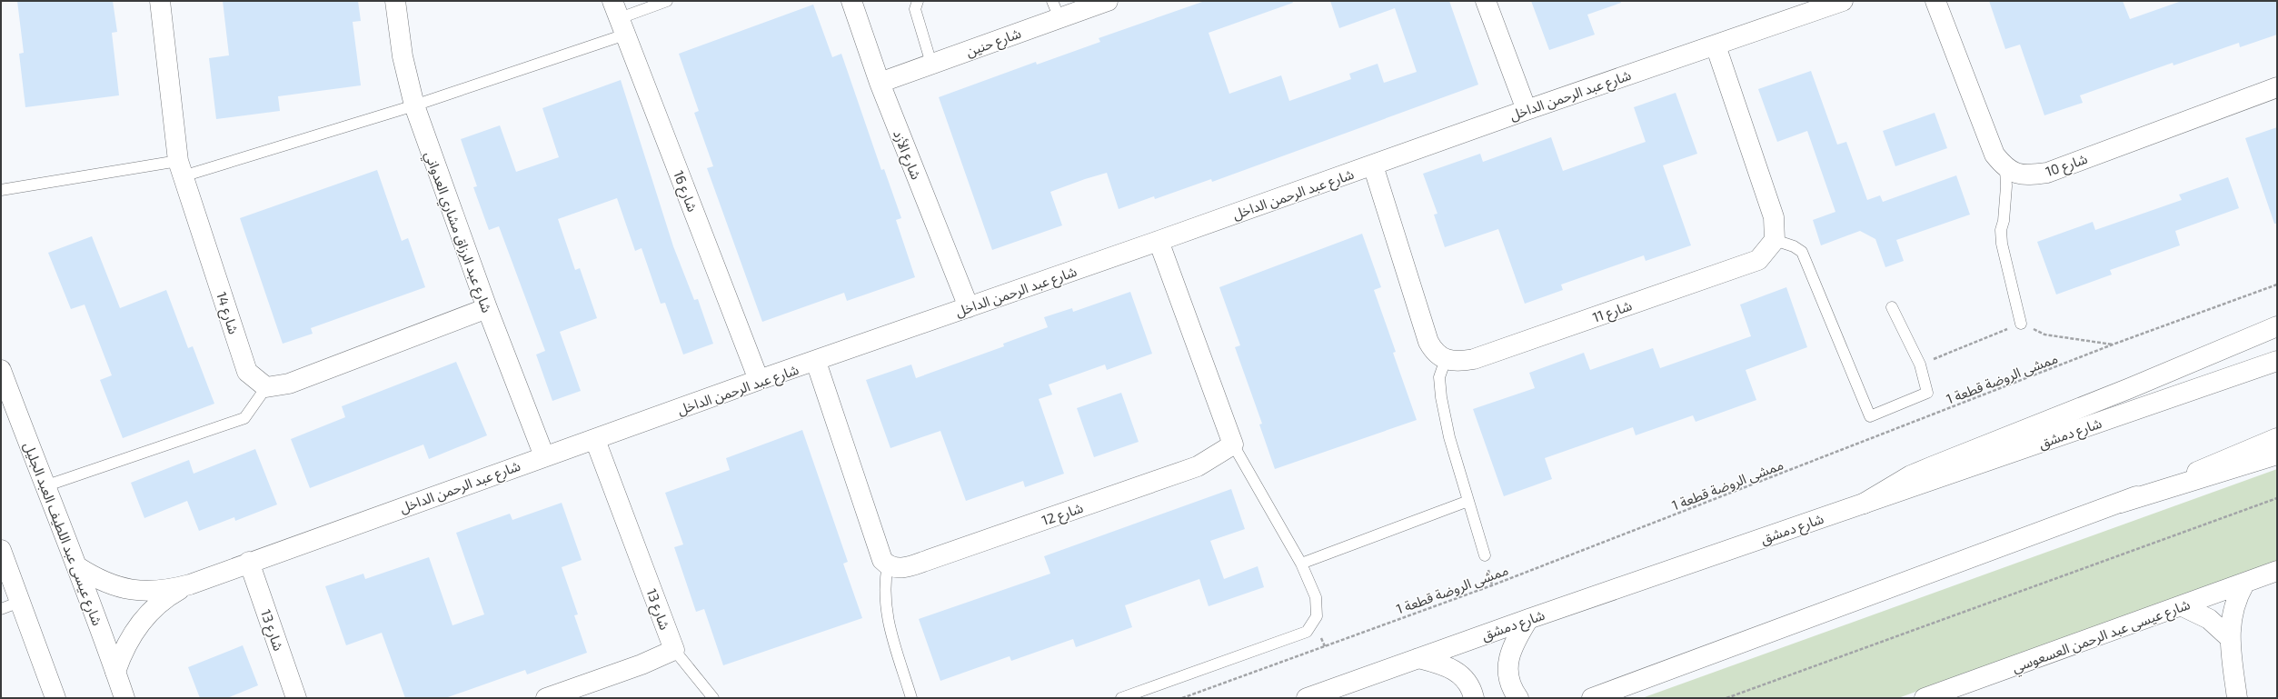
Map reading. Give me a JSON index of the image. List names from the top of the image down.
{
  "streets": {
    "main road": [
      "شارع حنين",
      "شارع عبد الرحمن الداخل",
      "شارع الأزد",
      "شارع 10",
      "شارع 16",
      "شارع عبد الرزاق مشاري العدواني",
      "شارع 11",
      "شارع 14",
      "شارع دمشق",
      "شارع 12",
      "شارع عيسى عبد اللطيف العبد الجليل",
      "شارع 13",
      "شارع عيسى عبد الرحمن العسعوسي"
    ],
    "path": ["ممشى الروضة قطعة 1"]
  },
  "crossings": [
    ["شارع حنين", "شارع الأزد"],
    ["شارع عبد الرحمن الداخل", "شارع الأزد"],
    ["شارع عبد الرحمن الداخل", "شارع 16"],
    ["شارع عبد الرحمن الداخل", "شارع عبد الرزاق مشاري العدواني"],
    ["شارع عبد الرحمن الداخل", "شارع عيسى عبد اللطيف العبد الجليل"],
    ["شارع عبد الرحمن الداخل", "شارع 13"]
  ]
}
